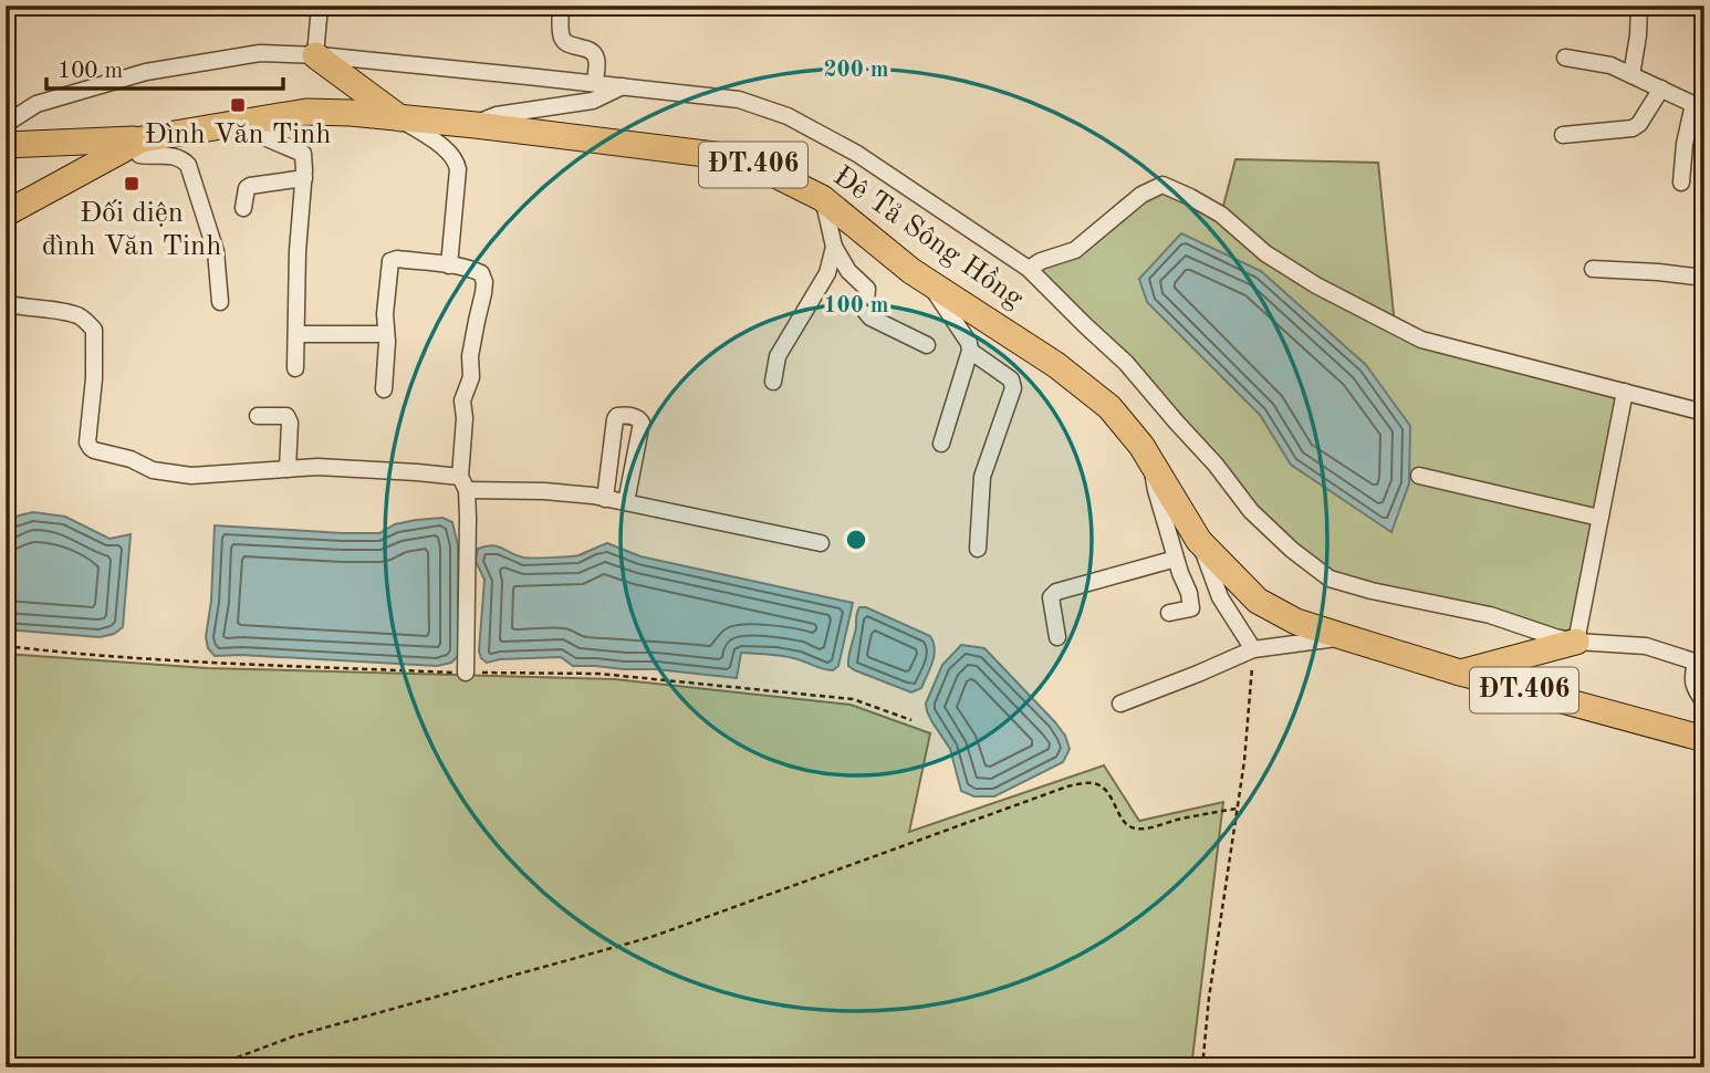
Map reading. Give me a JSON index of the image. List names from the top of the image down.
{
  "streets": {
    "main road": ["ĐT.406", "Đê Tả Sông Hồng"]
  },
  "crossings": [
    ["ĐT.406", "Đê Tả Sông Hồng"]
  ],
  "places": {
    "transit": ["Đình Văn Tinh", "Đối diện đình Văn Tinh"]
  },
  "scale_bar": "100 m",
  "rings": ["200 m", "100 m"]
}
